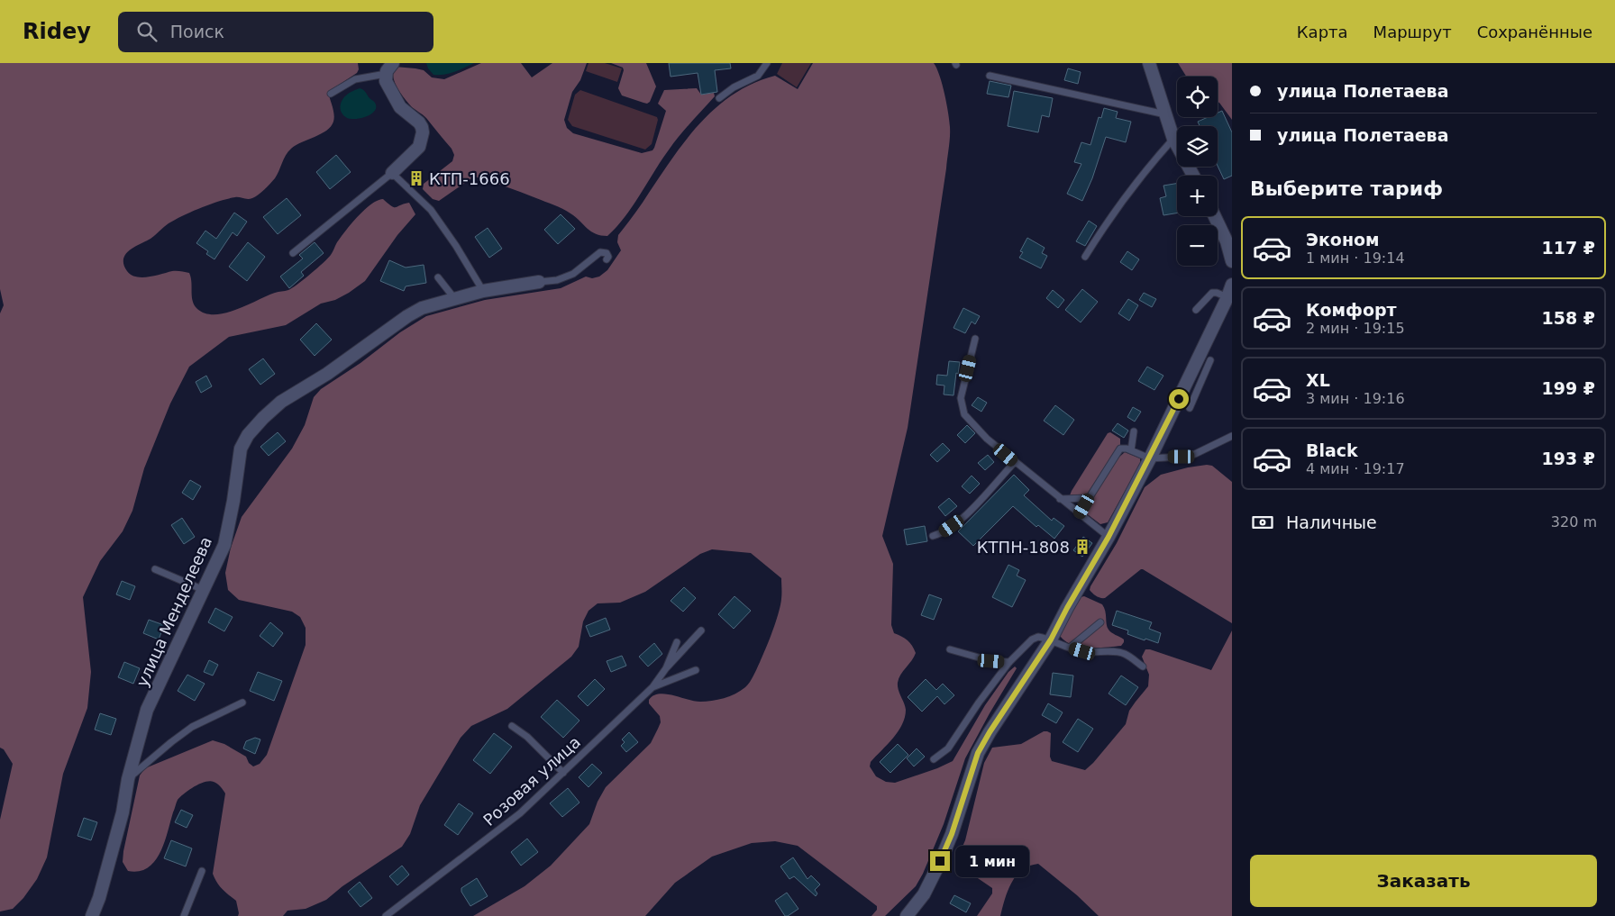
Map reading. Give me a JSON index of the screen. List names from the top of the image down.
{
  "streets": {
    "street": ["улица Менделеева"],
    "lane": ["Розовая улица"]
  },
  "places": {
    "building": ["КТП-1666", "КТПН-1808"]
  },
  "page": {
    "header": "Ridey",
    "search": "Поиск",
    "nav": ["Карта", "Маршрут", "Сохранённые"],
    "banner": ["улица Полетаева", "улица Полетаева"],
    "map_buttons": ["+", "−"],
    "heading": "Выберите тариф",
    "list": [
      {
        "name": "Эконом",
        "note": "1 мин · 19:14",
        "value": "117 ₽"
      },
      {
        "name": "Комфорт",
        "note": "2 мин · 19:15",
        "value": "158 ₽"
      },
      {
        "name": "XL",
        "note": "3 мин · 19:16",
        "value": "199 ₽"
      },
      {
        "name": "Black",
        "note": "4 мин · 19:17",
        "value": "193 ₽"
      }
    ],
    "pay": ["Наличные", "320 m"],
    "bubble": "1 мин",
    "buttons": "Заказать"
  }
}
